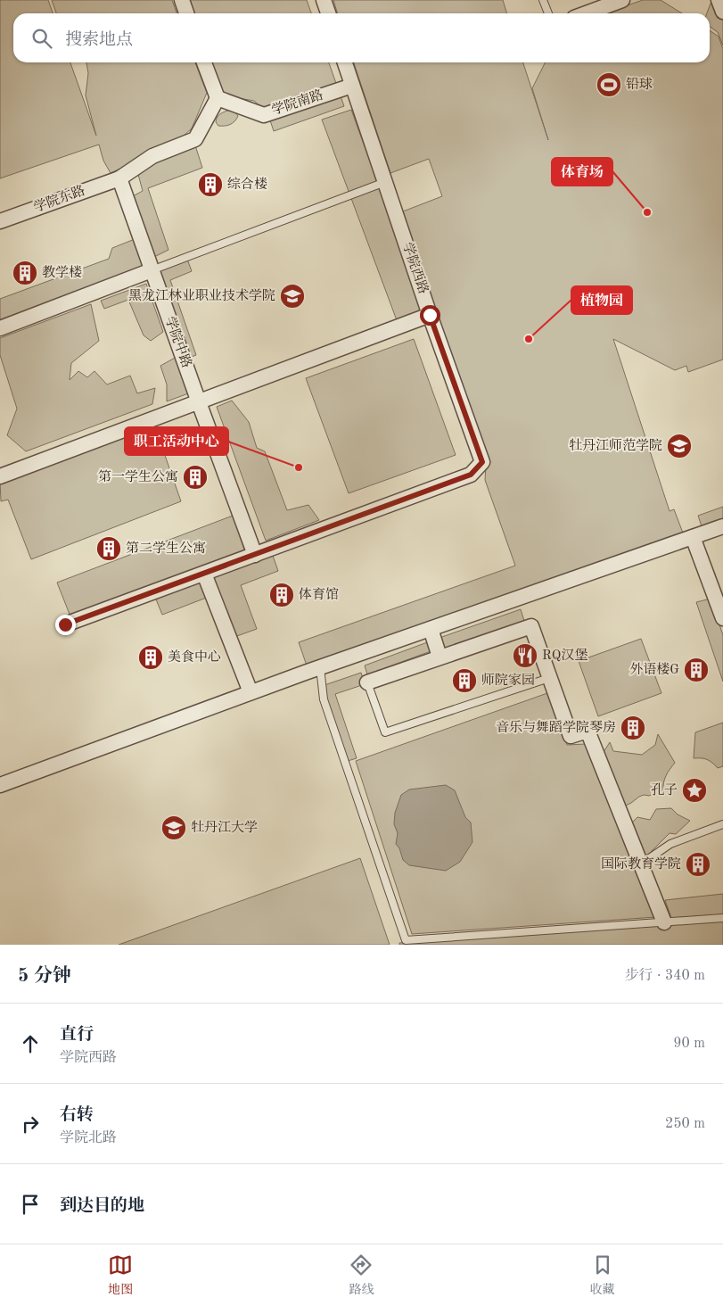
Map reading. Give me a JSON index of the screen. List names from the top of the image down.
{
  "streets": {
    "street": [
      "学院南路",
      "学院东路",
      "学院西路",
      "学院中路"
    ]
  },
  "crossings": [
    ["学院南路", "学院西路"],
    ["学院东路", "学院中路"],
    ["学院西路", "学院中路"]
  ],
  "places": {
    "sports": ["铅球"],
    "building": [
      "综合楼",
      "教学楼",
      "第一学生公寓",
      "第二学生公寓",
      "体育馆",
      "美食中心",
      "外语楼G",
      "师院家园",
      "音乐与舞蹈学院琴房",
      "国际教育学院"
    ],
    "other": ["体育场", "植物园", "职工活动中心"],
    "school or university": ["黑龙江林业职业技术学院", "牡丹江师范学院", "牡丹江大学"],
    "restaurant": ["RQ汉堡"],
    "place": ["孔子"]
  },
  "page": {
    "search": "搜索地点",
    "heading": ["5 分钟", "步行 · 340 m"],
    "list": [
      ["直行", "学院西路", "90 m"],
      ["右转", "学院北路", "250 m"],
      "到达目的地"
    ],
    "nav": ["地图", "路线", "收藏"]
  }
}
